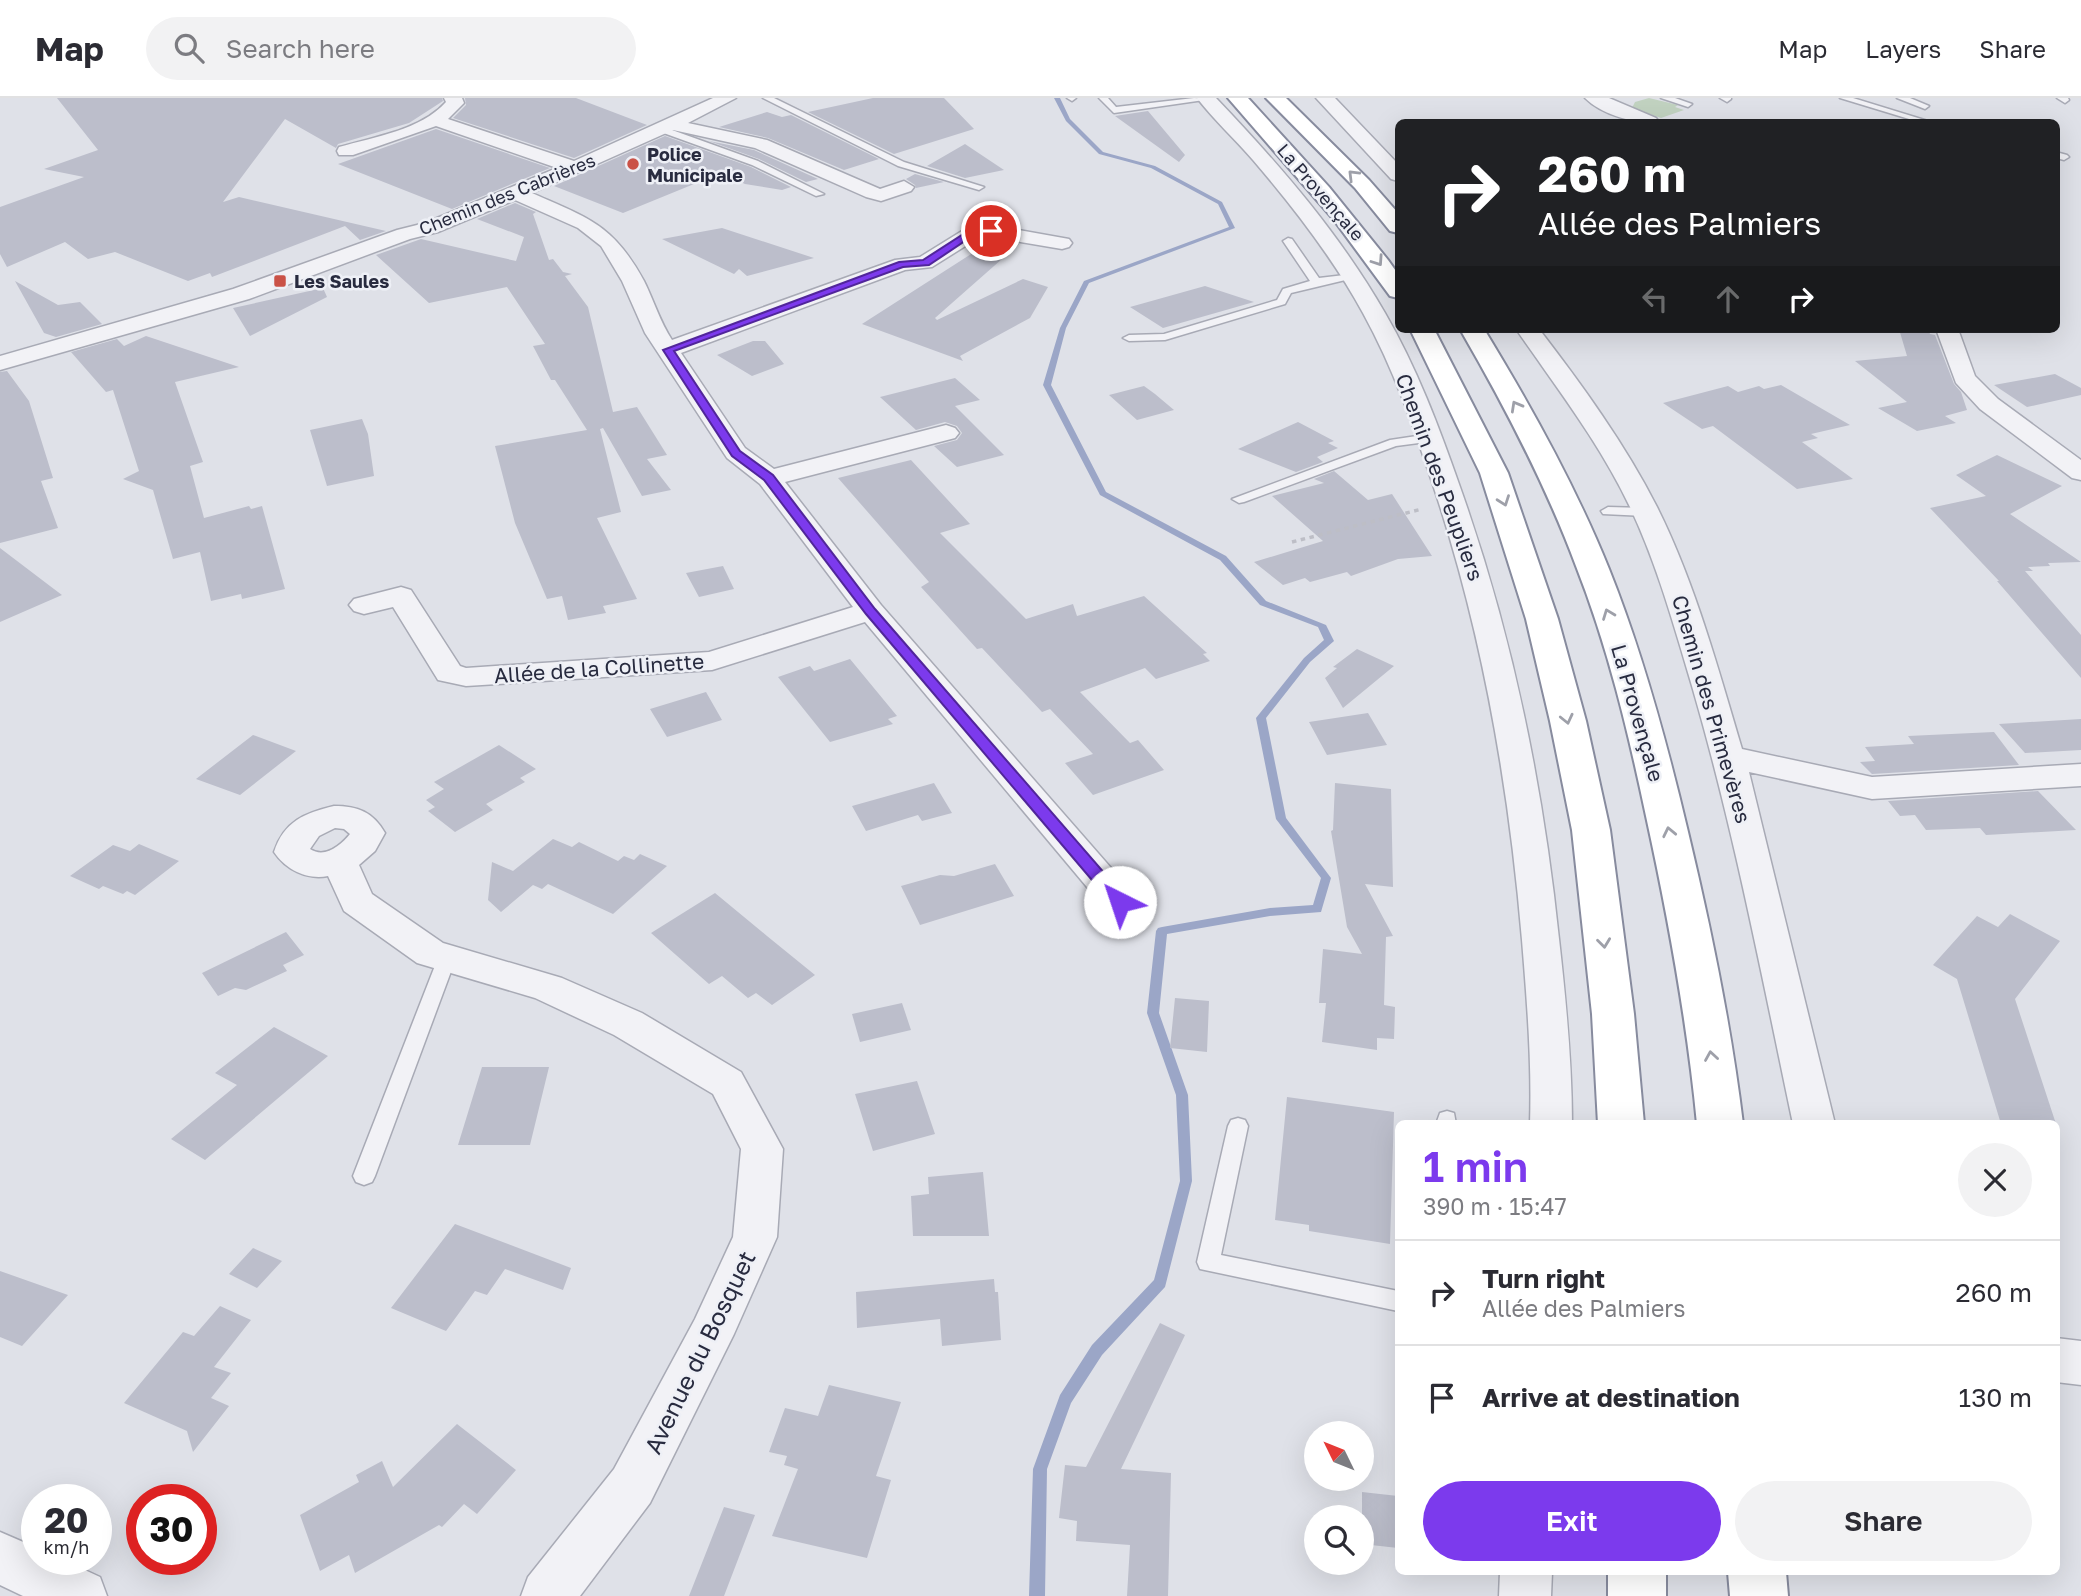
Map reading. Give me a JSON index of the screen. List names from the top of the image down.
{
  "streets": {
    "highway": ["La Provençale"],
    "street": [
      "Chemin des Cabrières",
      "Chemin des Peupliers",
      "Allée de la Collinette",
      "Chemin des Primevères",
      "Avenue du Bosquet"
    ]
  },
  "places": {
    "other": ["Police Municipale"],
    "transit": ["Les Saules"]
  },
  "north": "top left",
  "page": {
    "header": "Map",
    "search": "Search here",
    "nav": ["Map", "Layers", "Share"],
    "turn": ["260 m", "Allée des Palmiers"],
    "heading": ["1 min", "390 m · 15:47"],
    "list": [
      {
        "name": "Turn right",
        "note": "Allée des Palmiers",
        "value": "260 m"
      },
      {
        "name": "Arrive at destination",
        "value": "130 m"
      }
    ],
    "buttons": ["Exit", "Share"],
    "speed": "20 km/h",
    "limit": "30"
  }
}
